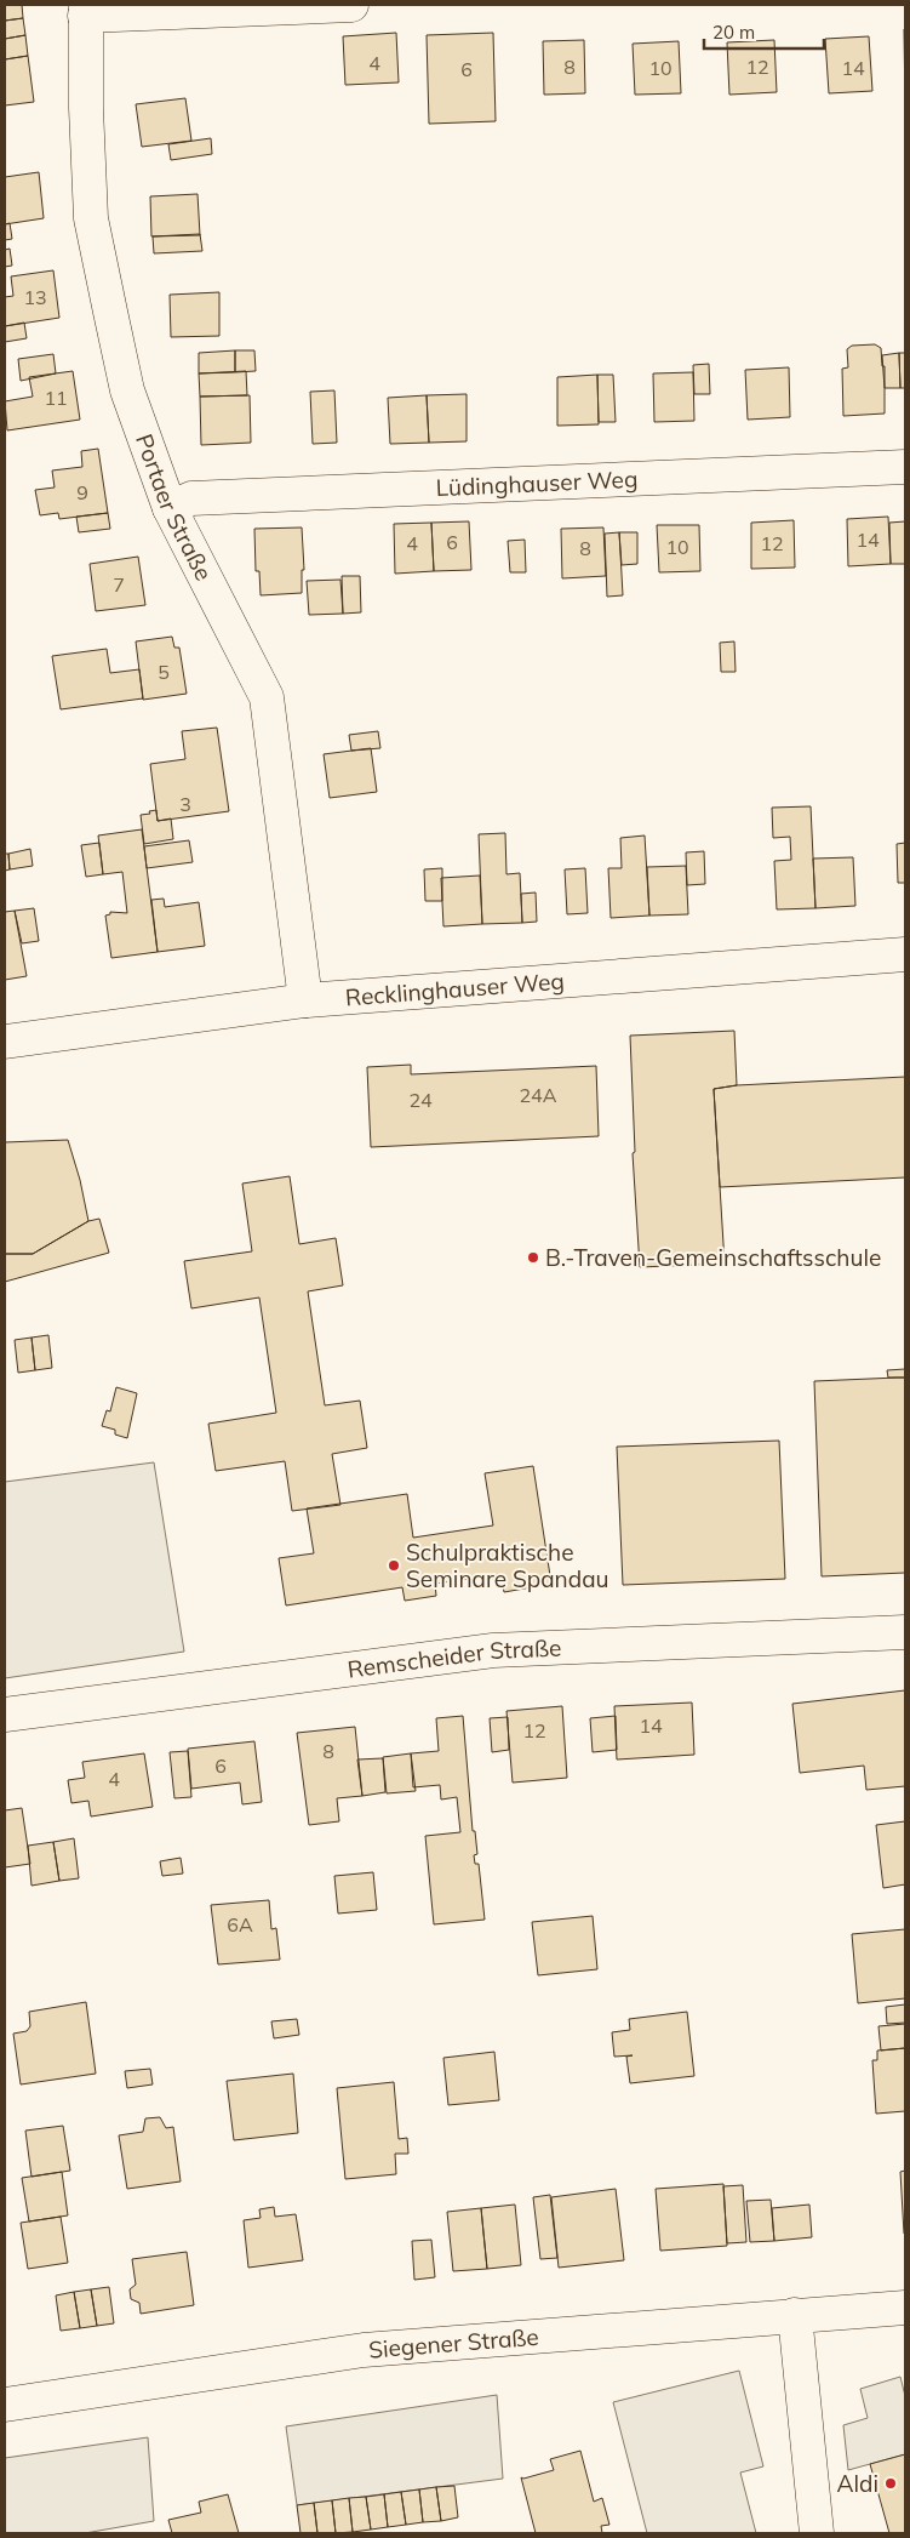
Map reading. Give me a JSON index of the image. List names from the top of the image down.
{
  "streets": {
    "street": [
      "Lüdinghauser Weg",
      "Portaer Straße",
      "Recklinghauser Weg",
      "Remscheider Straße",
      "Siegener Straße"
    ]
  },
  "crossings": [
    ["Lüdinghauser Weg", "Portaer Straße"],
    ["Portaer Straße", "Recklinghauser Weg"]
  ],
  "places": ["B.-Traven-Gemeinschaftsschule", "Schulpraktische Seminare Spandau", "Aldi"],
  "house_numbers": [
    "4",
    "8",
    "12",
    "10",
    "14",
    "6",
    "13",
    "11",
    "9",
    "14",
    "6",
    "4",
    "12",
    "10",
    "8",
    "7",
    "5",
    "3",
    "24A",
    "24",
    "14",
    "12",
    "8",
    "6",
    "4",
    "6A"
  ],
  "scale_bar": "20 m"
}
